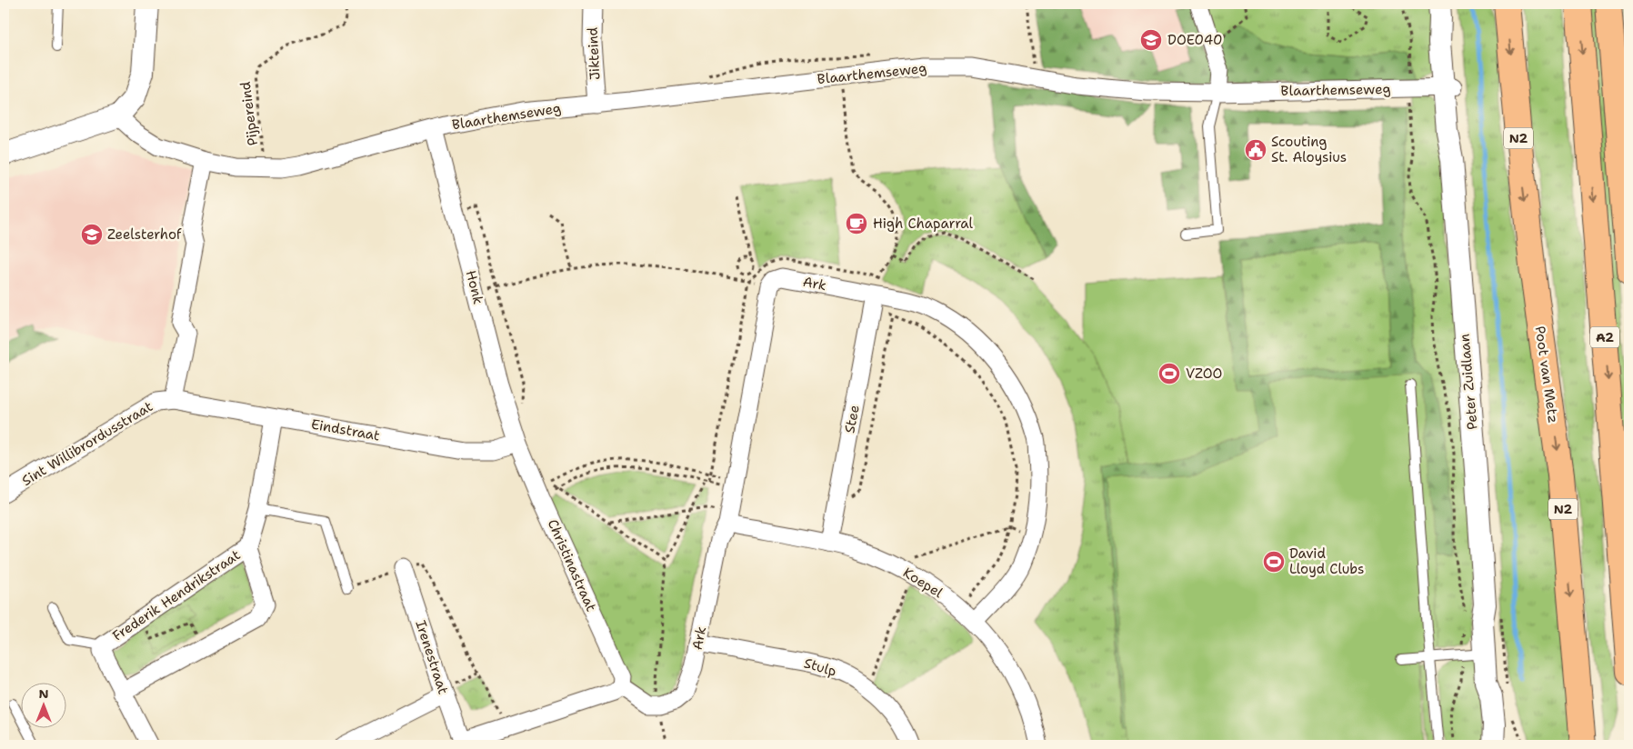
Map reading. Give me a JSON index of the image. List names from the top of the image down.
{
  "streets": {
    "highway": ["N2", "A2", "Poot van Metz"],
    "street": [
      "Jikteind",
      "Blaarthemseweg",
      "Ark",
      "Honk",
      "Peter Zuidlaan",
      "Stee",
      "Eindstraat",
      "Sint Willibrordusstraat",
      "Christinastraat",
      "Koepel",
      "Frederik Hendrikstraat",
      "Irenestraat",
      "Stulp"
    ],
    "path": ["Pijpereind"]
  },
  "crossings": [
    ["Jikteind", "Blaarthemseweg"],
    ["Blaarthemseweg", "Pijpereind"],
    ["Blaarthemseweg", "Honk"],
    ["Blaarthemseweg", "Peter Zuidlaan"],
    ["Ark", "Stee"],
    ["Ark", "Koepel"],
    ["Ark", "Stulp"],
    ["Honk", "Eindstraat"],
    ["Honk", "Christinastraat"],
    ["Stee", "Koepel"],
    ["Eindstraat", "Sint Willibrordusstraat"],
    ["Eindstraat", "Christinastraat"],
    ["Eindstraat", "Frederik Hendrikstraat"]
  ],
  "places": {
    "school or university": ["DOE040", "Zeelsterhof"],
    "public building": ["Scouting St. Aloysius"],
    "cafe": ["High Chaparral"],
    "sports": ["VZOO", "David Lloyd Clubs"]
  },
  "north": "top"
}
